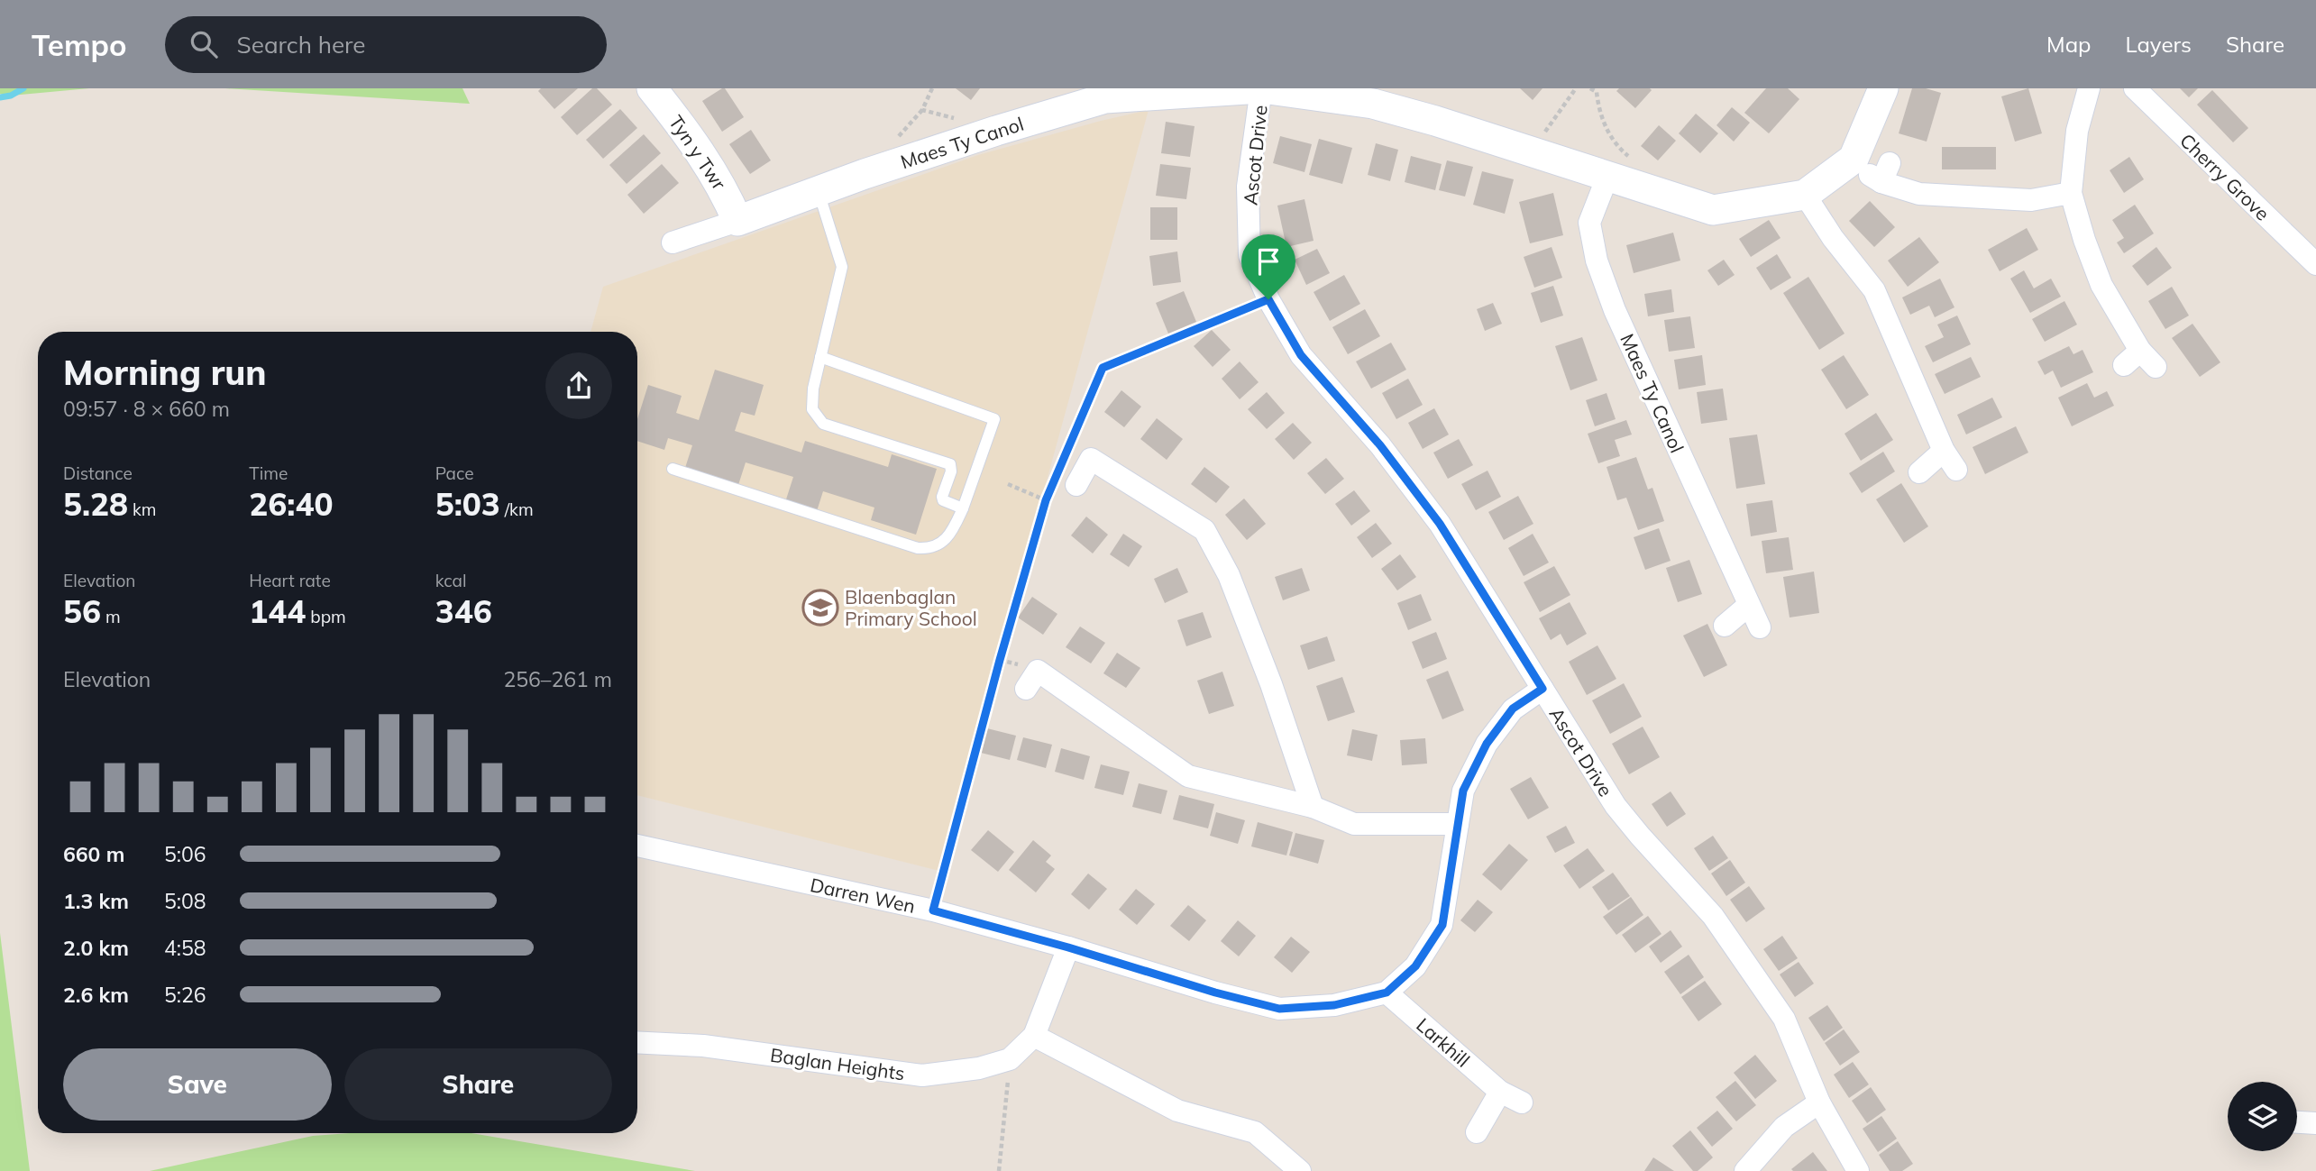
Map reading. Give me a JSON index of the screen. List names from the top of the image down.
{
  "streets": {
    "street": [
      "Maes Ty Canol",
      "Tyn y Twr",
      "Ascot Drive",
      "Cherry Grove",
      "Darren Wen",
      "Larkhill",
      "Baglan Heights"
    ]
  },
  "crossings": [
    ["Maes Ty Canol", "Tyn y Twr"],
    ["Maes Ty Canol", "Ascot Drive"],
    ["Ascot Drive", "Darren Wen"],
    ["Darren Wen", "Larkhill"],
    ["Darren Wen", "Baglan Heights"]
  ],
  "places": {
    "school or university": ["Blaenbaglan Primary School"]
  },
  "page": {
    "header": "Tempo",
    "search": "Search here",
    "nav": ["Map", "Layers", "Share"],
    "heading": ["Morning run", "09:57 · 8 × 660 m"],
    "stats": [
      ["Distance", "5.28 km"],
      ["Time", "26:40"],
      ["Pace", "5:03 /km"],
      ["Elevation", "56 m"],
      ["Heart rate", "144 bpm"],
      ["kcal", "346"]
    ],
    "chart": ["Elevation", "256–261 m"],
    "list": [
      {
        "name": "660 m",
        "note": "5:06"
      },
      {
        "name": "1.3 km",
        "note": "5:08"
      },
      {
        "name": "2.0 km",
        "note": "4:58"
      },
      {
        "name": "2.6 km",
        "note": "5:26"
      }
    ],
    "buttons": ["Save", "Share"]
  }
}
